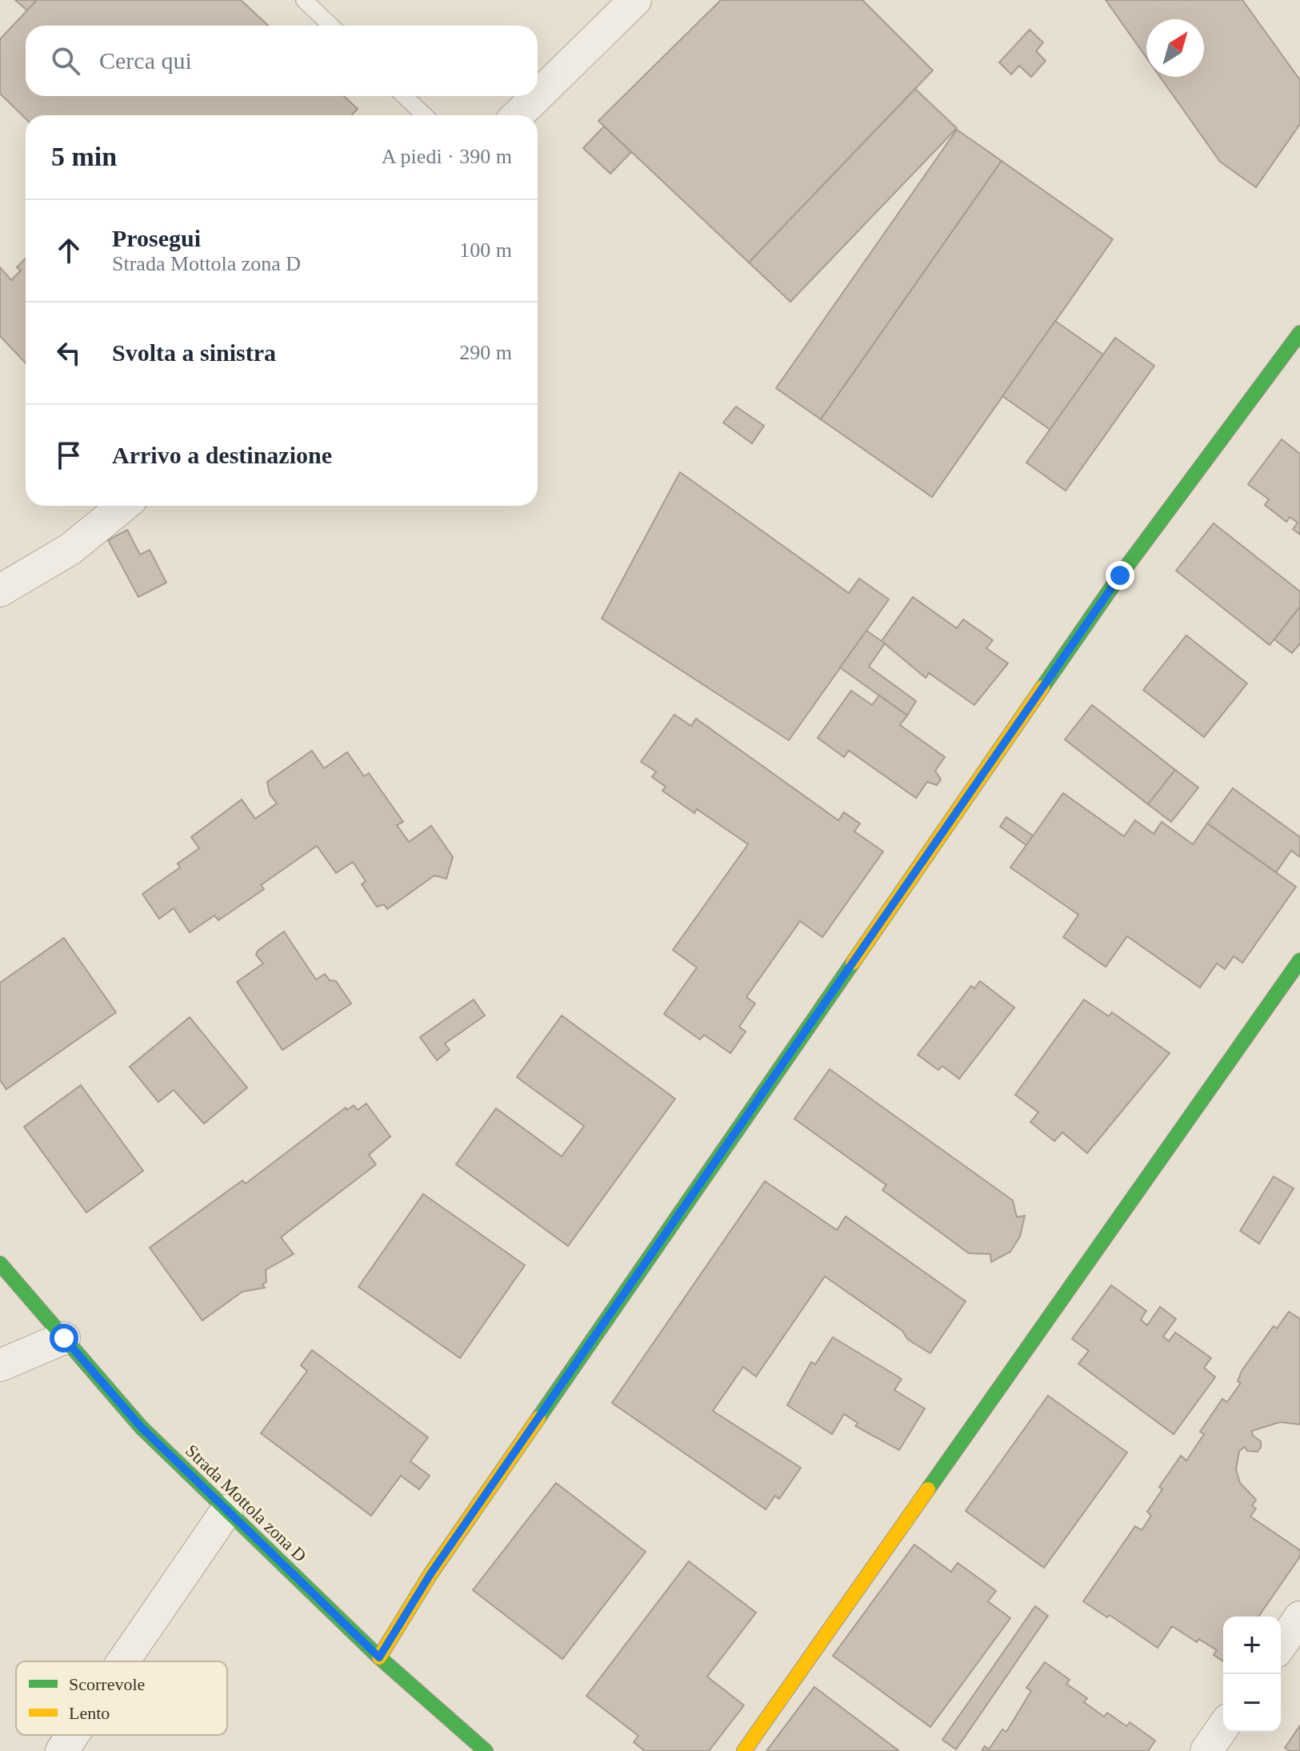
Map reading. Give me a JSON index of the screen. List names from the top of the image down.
{
  "streets": {
    "street": ["Strada Mottola zona D"]
  },
  "legend": ["Scorrevole", "Lento"],
  "north": "top right",
  "page": {
    "search": "Cerca qui",
    "heading": ["5 min", "A piedi · 390 m"],
    "list": [
      ["Prosegui", "Strada Mottola zona D", "100 m"],
      ["Svolta a sinistra", "290 m"],
      "Arrivo a destinazione"
    ],
    "map_buttons": ["+", "−"]
  }
}
